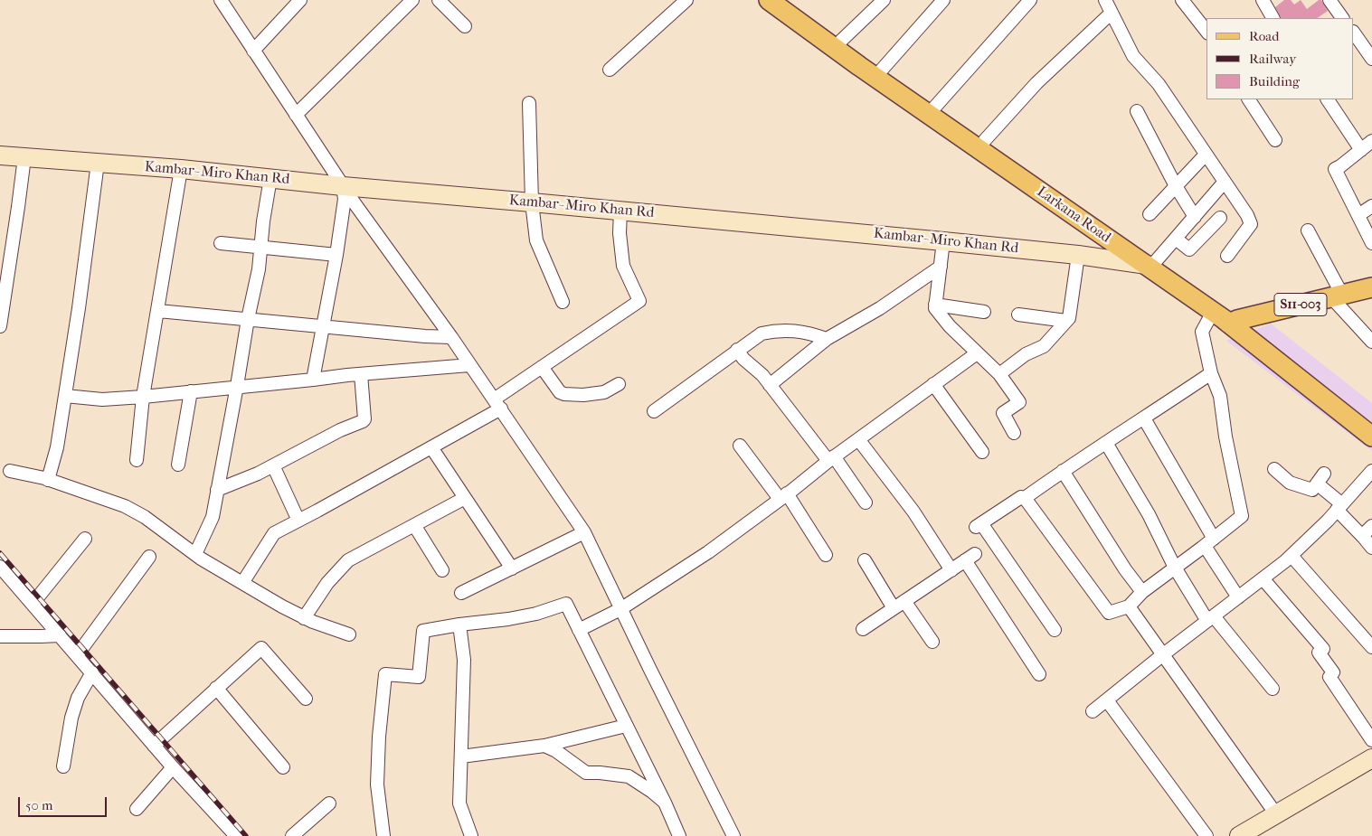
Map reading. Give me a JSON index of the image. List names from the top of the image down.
{
  "streets": {
    "main road": ["Kambar- Miro Khan Rd", "Larkana Road", "S11-003"]
  },
  "crossings": [
    ["Kambar- Miro Khan Rd", "Larkana Road"],
    ["Larkana Road", "S11-003"]
  ],
  "legend": ["Road", "Railway", "Building"],
  "scale_bar": "50 m"
}
